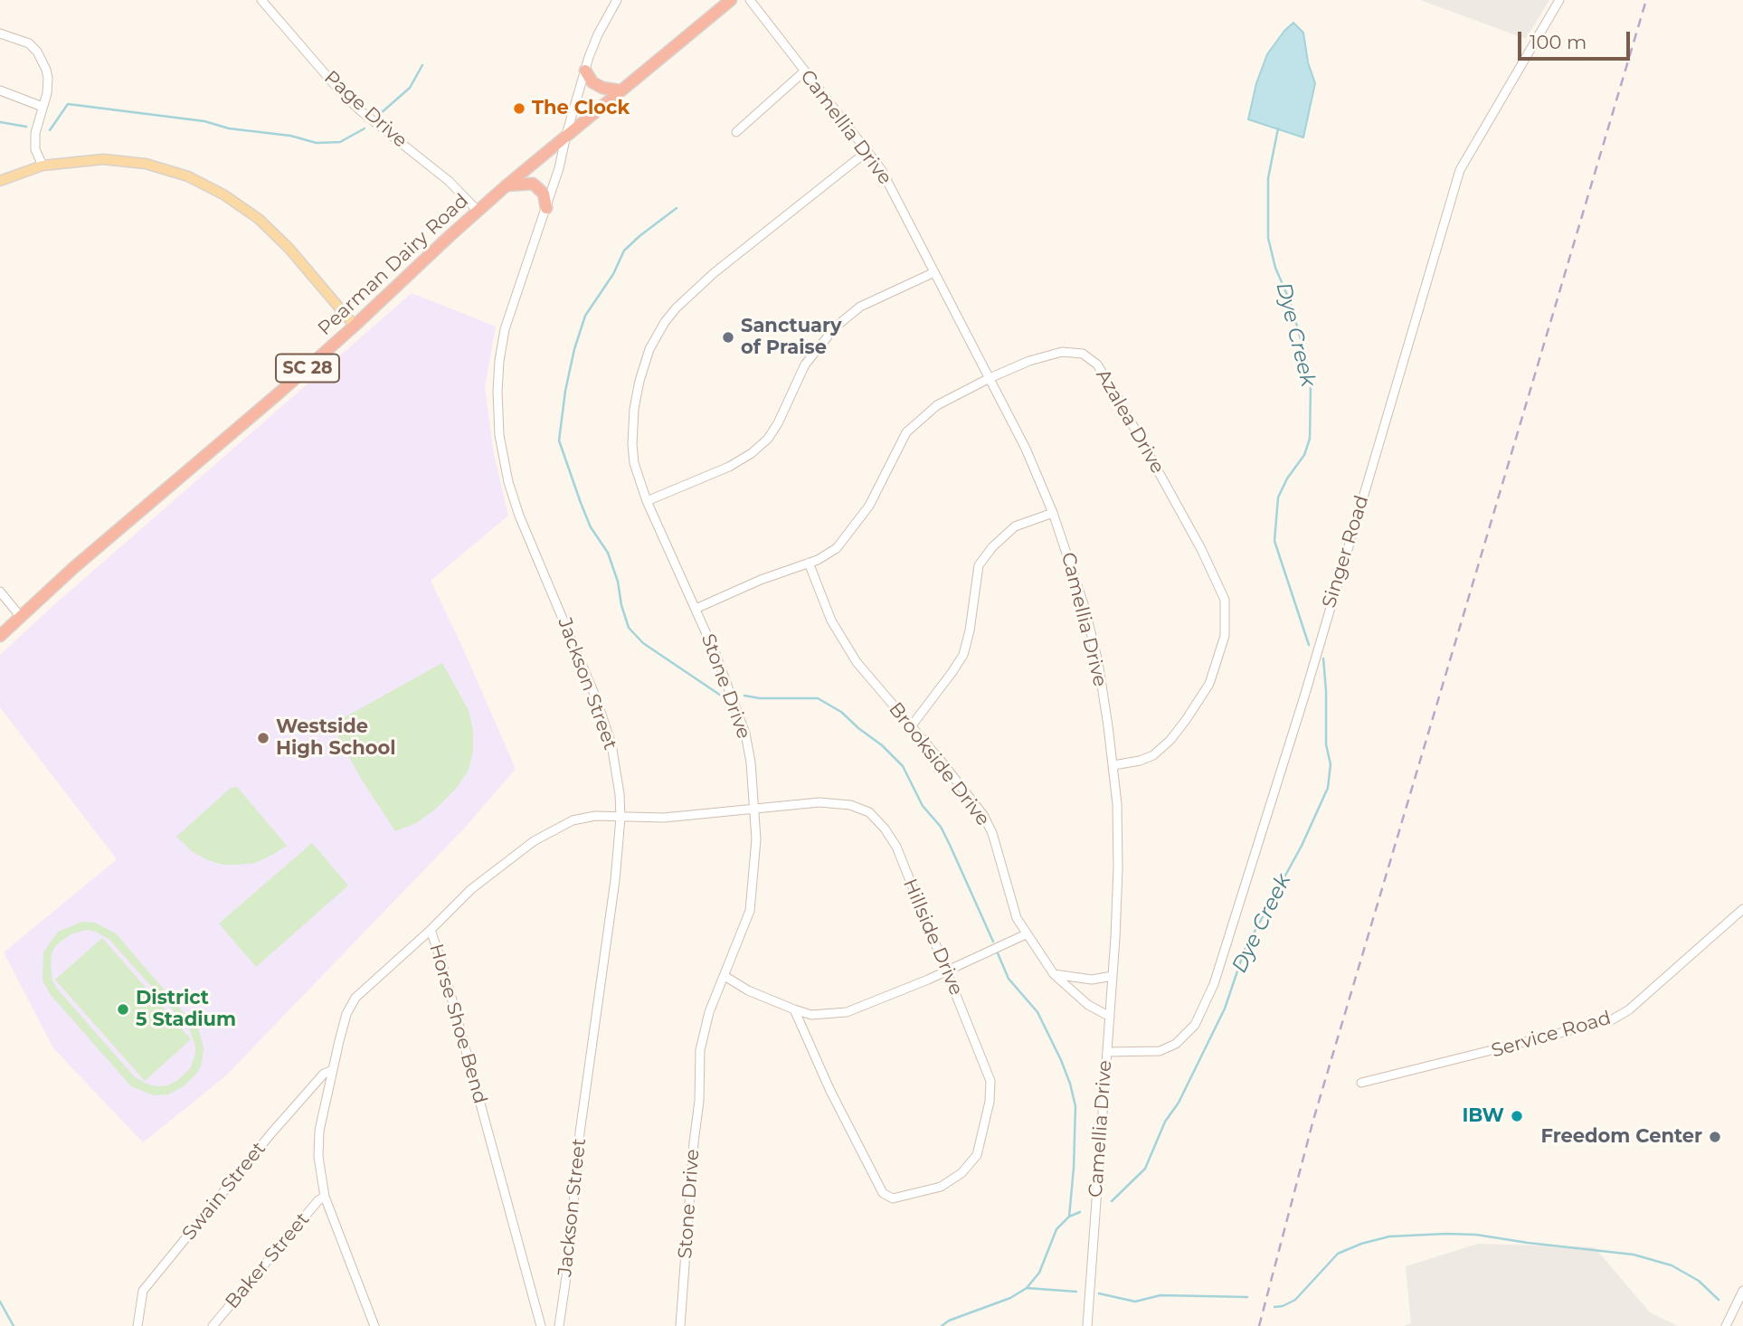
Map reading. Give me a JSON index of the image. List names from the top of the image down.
{
  "streets": {
    "highway": ["Pearman Dairy Road", "SC 28"],
    "street": [
      "Page Drive",
      "Camellia Drive",
      "Azalea Drive",
      "Singer Road",
      "Jackson Street",
      "Stone Drive",
      "Brookside Drive",
      "Hillside Drive",
      "Horse Shoe Bend",
      "Service Road",
      "Swain Street",
      "Baker Street"
    ]
  },
  "crossings": [
    ["Page Drive", "Pearman Dairy Road"],
    ["Camellia Drive", "Azalea Drive"],
    ["Camellia Drive", "Singer Road"],
    ["Camellia Drive", "Stone Drive"],
    ["Camellia Drive", "Brookside Drive"],
    ["Pearman Dairy Road", "Jackson Street"],
    ["Azalea Drive", "Stone Drive"],
    ["Azalea Drive", "Brookside Drive"],
    ["Jackson Street", "Hillside Drive"],
    ["Stone Drive", "Hillside Drive"],
    ["Hillside Drive", "Horse Shoe Bend"],
    ["Horse Shoe Bend", "Swain Street"],
    ["Horse Shoe Bend", "Baker Street"]
  ],
  "water": ["Dye Creek"],
  "places": [
    "The Clock",
    "Sanctuary of Praise",
    "Westside High School",
    "District 5 Stadium",
    "IBW",
    "Freedom Center"
  ],
  "scale_bar": "100 m"
}
